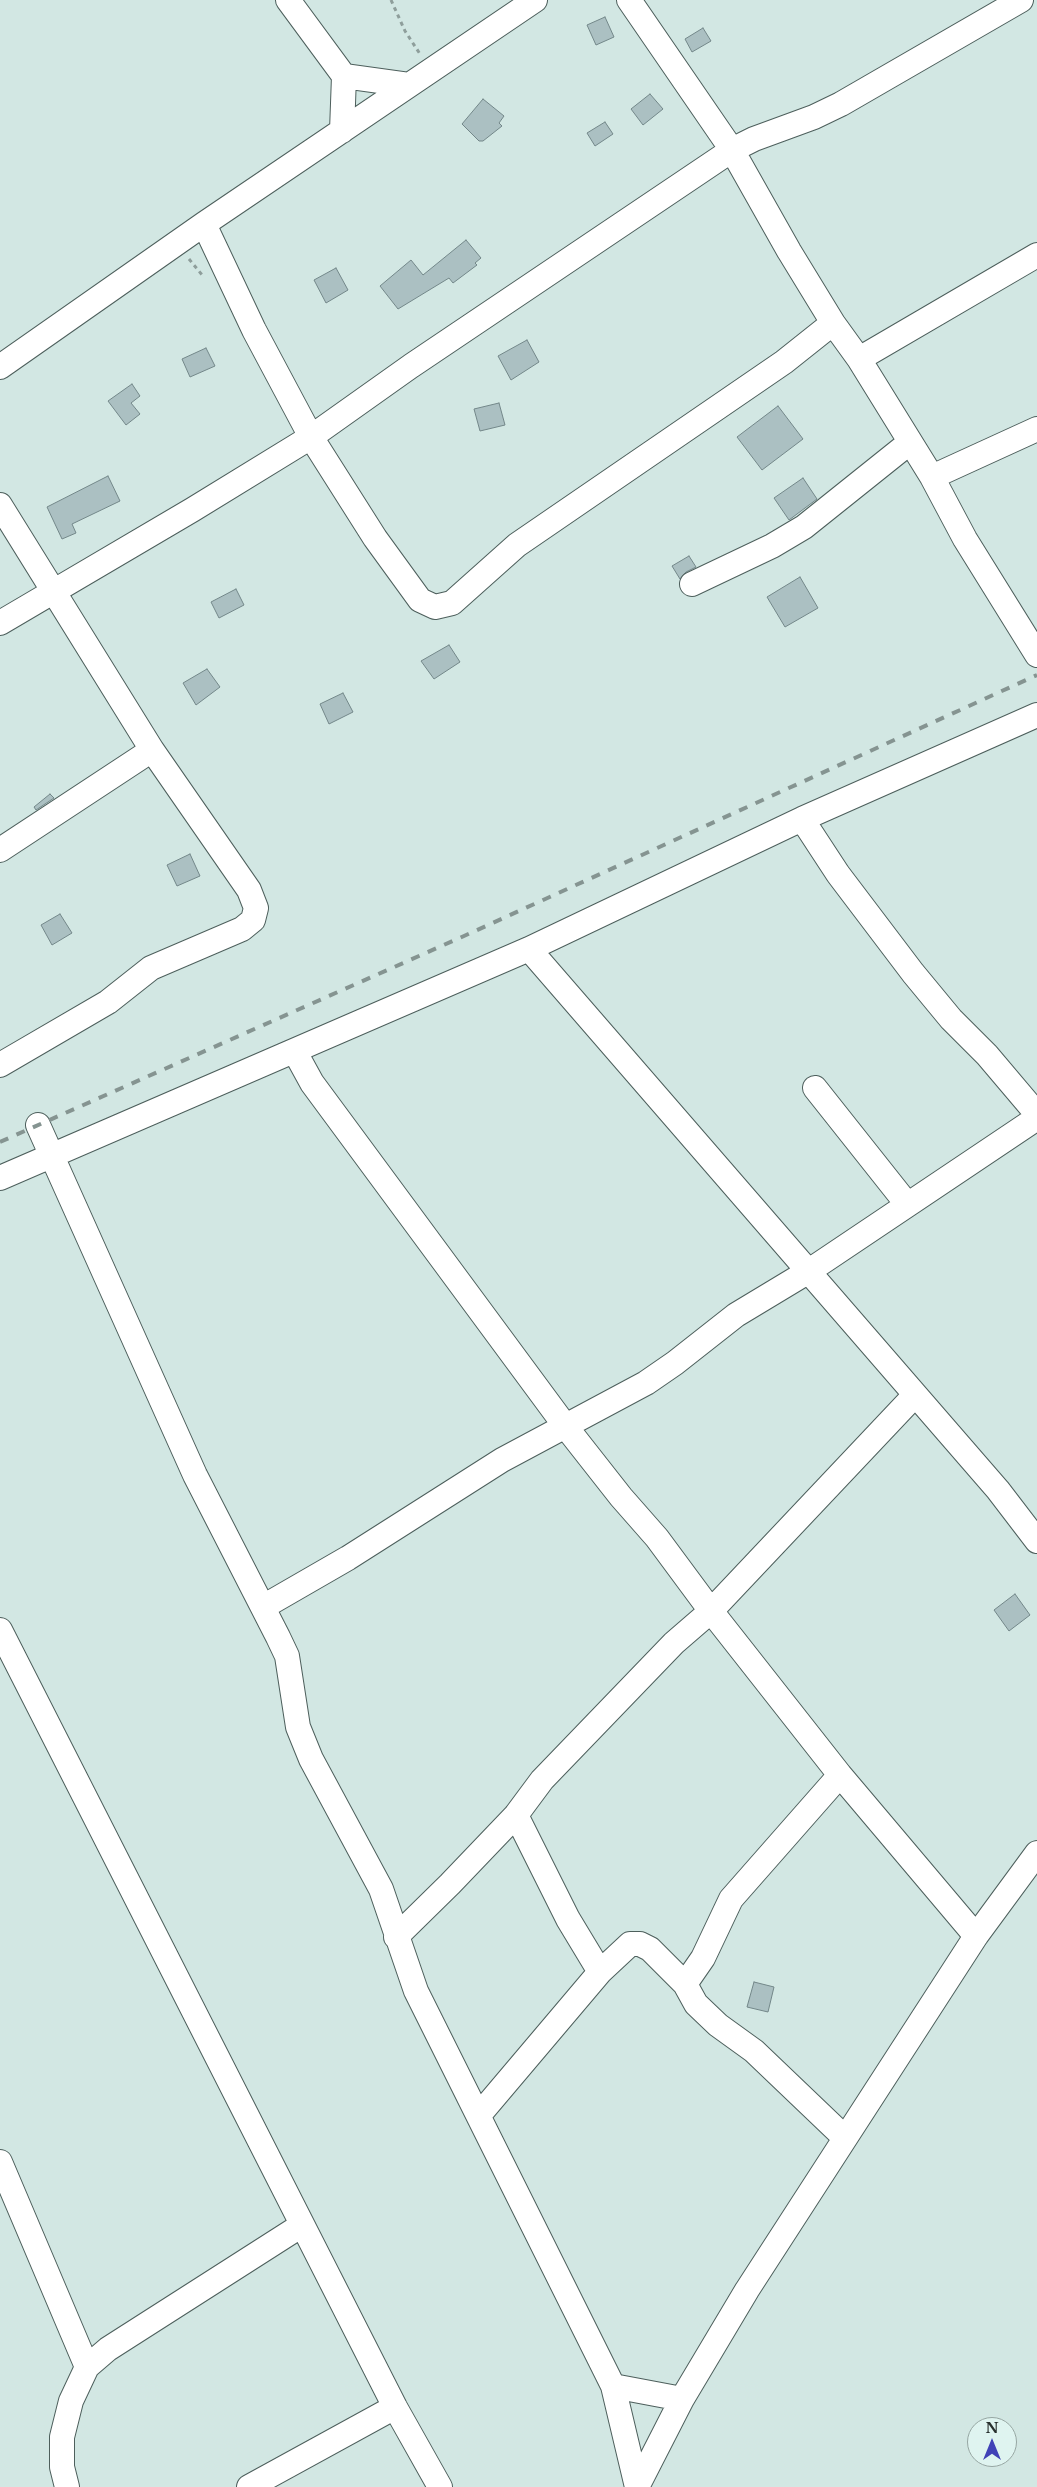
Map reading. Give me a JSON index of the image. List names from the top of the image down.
{
  "north": "top"
}
